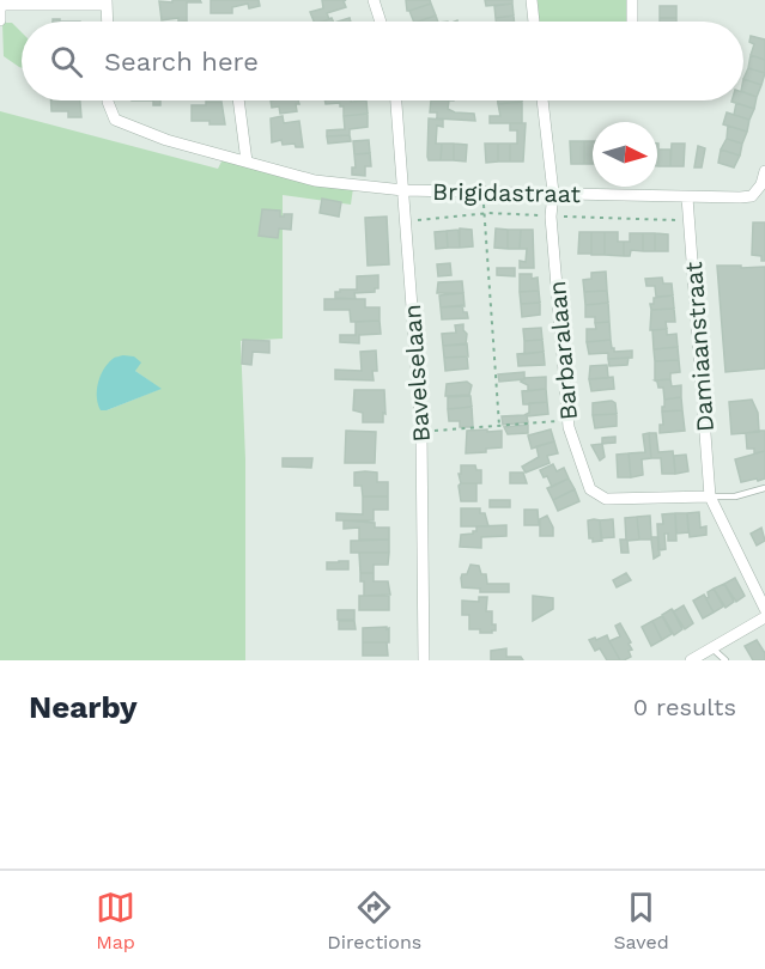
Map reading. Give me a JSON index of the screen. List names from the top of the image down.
{
  "streets": {
    "street": [
      "Brigidastraat",
      "Damiaanstraat",
      "Barbaralaan",
      "Bavelselaan"
    ]
  },
  "crossings": [
    ["Brigidastraat", "Damiaanstraat"],
    ["Brigidastraat", "Barbaralaan"],
    ["Brigidastraat", "Bavelselaan"],
    ["Damiaanstraat", "Barbaralaan"]
  ],
  "north": "right",
  "page": {
    "search": "Search here",
    "heading": ["Nearby", "0 results"],
    "nav": ["Map", "Directions", "Saved"]
  }
}
